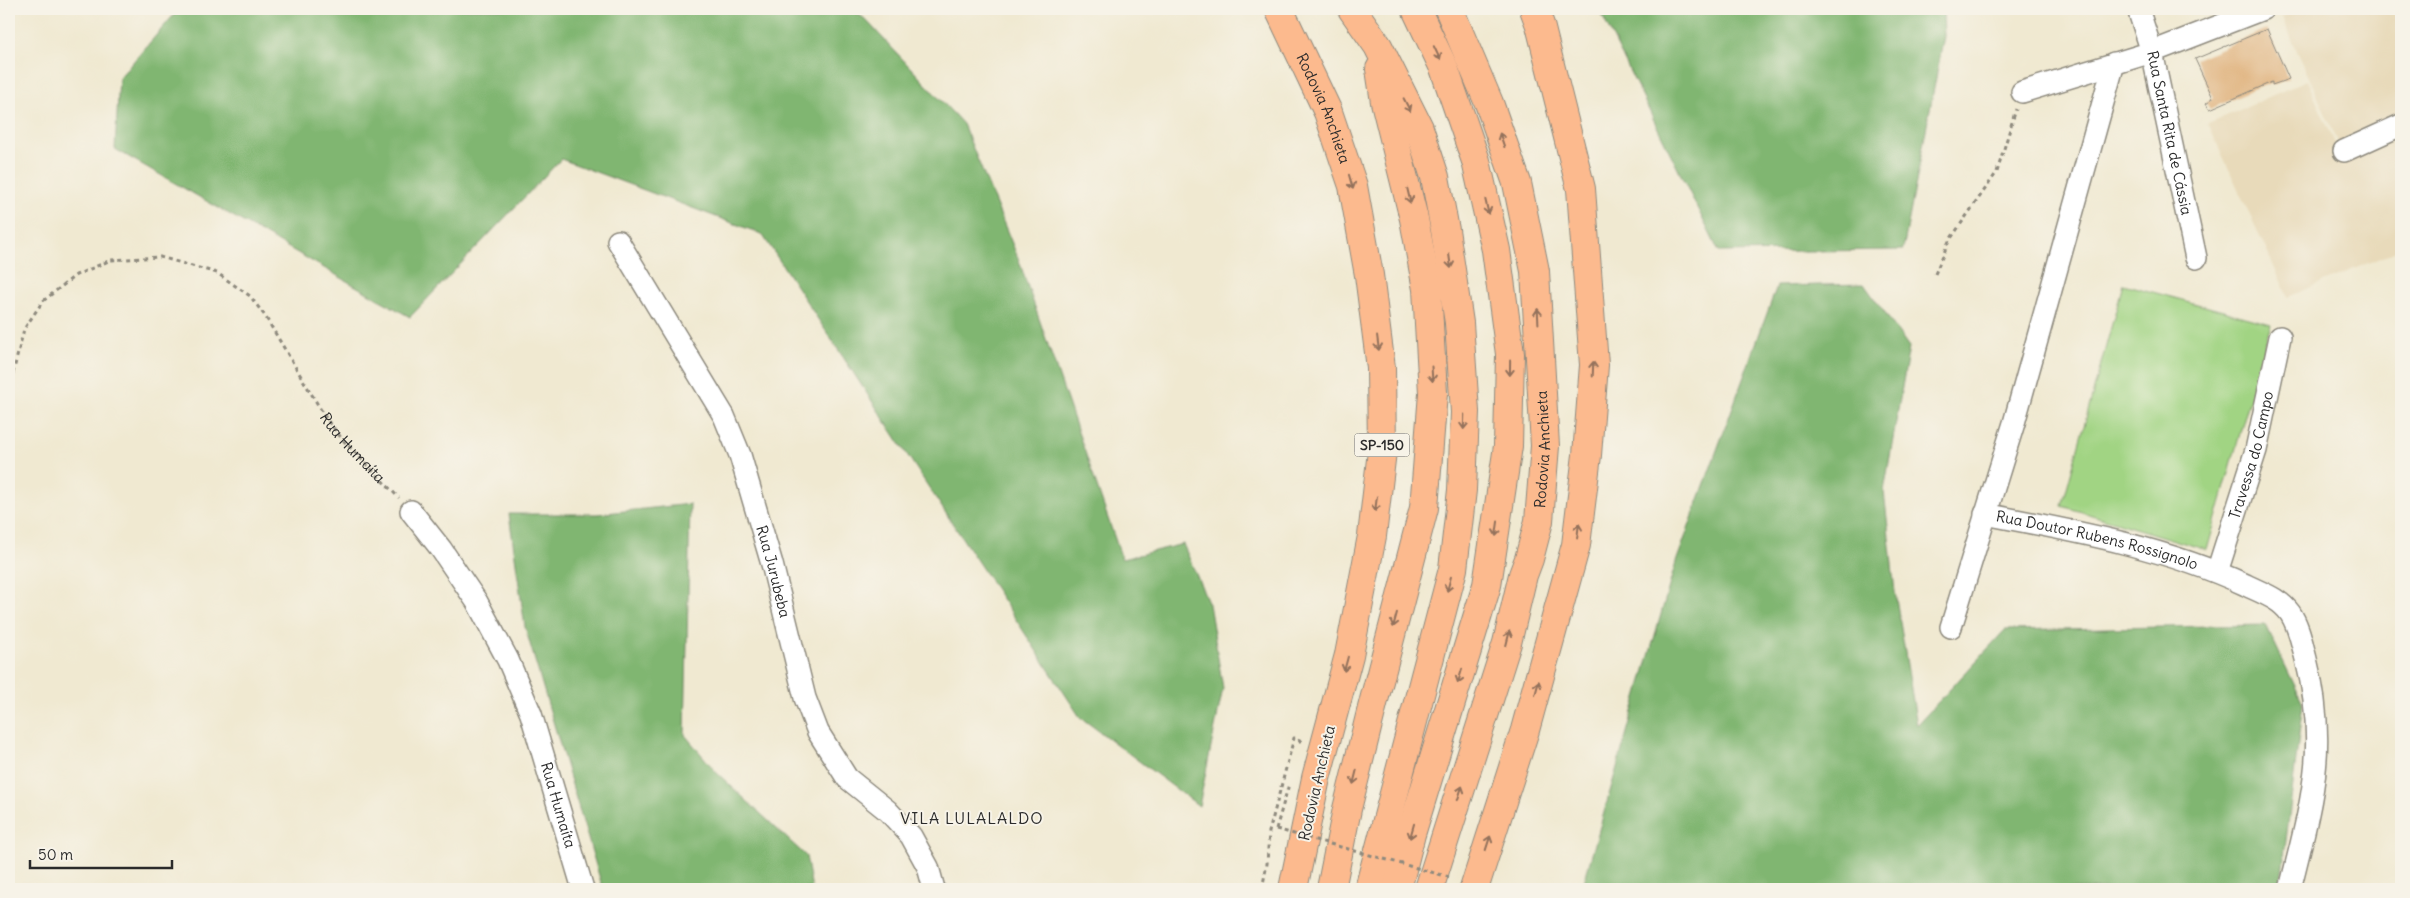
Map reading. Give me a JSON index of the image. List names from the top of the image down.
{
  "streets": {
    "highway": ["Rodovia Anchieta", "SP-150"],
    "street": [
      "Rua Santa Rita de Cássia",
      "Rua Humaíta",
      "Travessa do Campo",
      "Rua Doutor Rubens Rossignolo",
      "Rua Jurubeba"
    ]
  },
  "crossings": [
    ["Travessa do Campo", "Rua Doutor Rubens Rossignolo"]
  ],
  "districts": ["VILA LULALALDO"],
  "scale_bar": "50 m"
}
